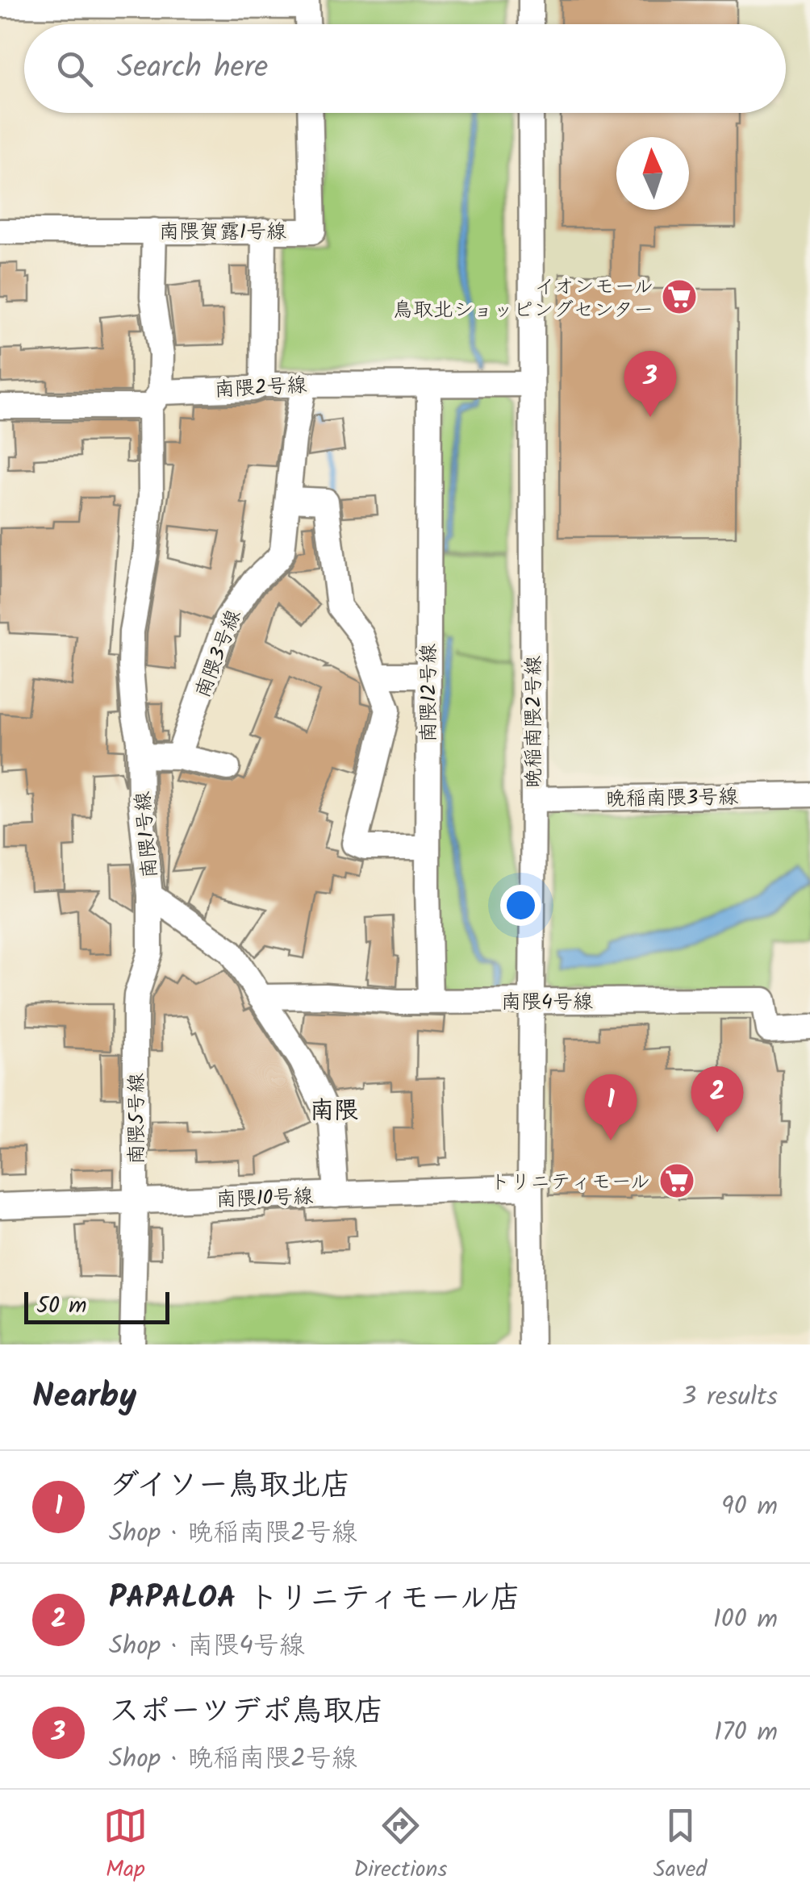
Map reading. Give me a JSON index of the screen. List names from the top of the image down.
{
  "streets": {
    "street": [
      "南隈賀露1号線",
      "南隈2号線",
      "南隈3号線",
      "南隈12号線",
      "晩稲南隈2号線",
      "晩稲南隈3号線",
      "南隈1号線",
      "南隈4号線",
      "南隈5号線",
      "南隈10号線"
    ]
  },
  "crossings": [
    ["南隈賀露1号線", "南隈1号線"],
    ["南隈2号線", "南隈3号線"],
    ["南隈2号線", "南隈12号線"],
    ["南隈2号線", "晩稲南隈2号線"],
    ["南隈2号線", "南隈1号線"],
    ["南隈12号線", "南隈4号線"],
    ["晩稲南隈2号線", "晩稲南隈3号線"],
    ["晩稲南隈2号線", "南隈4号線"],
    ["晩稲南隈2号線", "南隈10号線"],
    ["南隈1号線", "南隈4号線"],
    ["南隈1号線", "南隈5号線"],
    ["南隈1号線", "南隈10号線"],
    ["南隈5号線", "南隈10号線"]
  ],
  "districts": ["南隈"],
  "places": {
    "supermarket": ["イオンモール 鳥取北ショッピングセンター", "トリニティモール"]
  },
  "scale_bar": "50 m",
  "north": "top",
  "page": {
    "search": "Search here",
    "pins": ["3", "2", "1"],
    "scale": "50 m",
    "heading": ["Nearby", "3 results"],
    "list": [
      {
        "mark": "1",
        "name": "ダイソー鳥取北店",
        "note": "Shop · 晩稲南隈2号線",
        "value": "90 m"
      },
      {
        "mark": "2",
        "name": "PAPALOA トリニティモール店",
        "note": "Shop · 南隈4号線",
        "value": "100 m"
      },
      {
        "mark": "3",
        "name": "スポーツデポ鳥取店",
        "note": "Shop · 晩稲南隈2号線",
        "value": "170 m"
      }
    ],
    "nav": ["Map", "Directions", "Saved"]
  }
}
